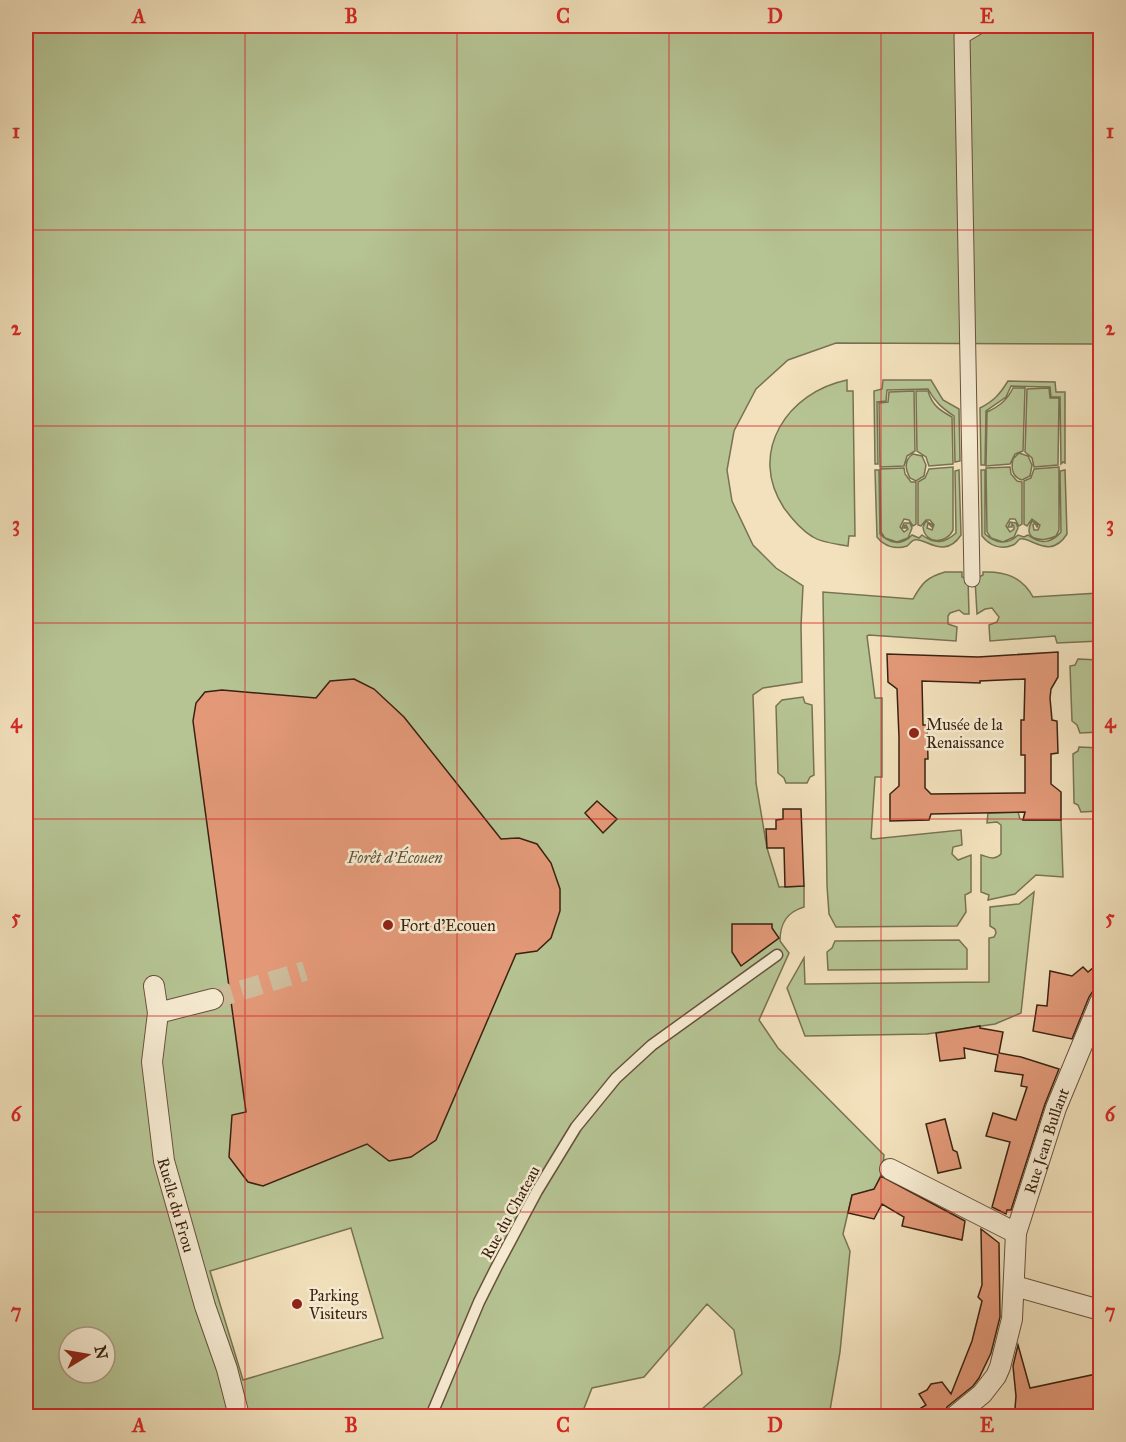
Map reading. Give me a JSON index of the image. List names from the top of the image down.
{
  "streets": {
    "street": ["Rue Jean Bullant", "Ruelle du Frou"],
    "lane": ["Rue du Chateau"]
  },
  "parks": ["Forêt d'Écouen"],
  "places": ["Musée de la Renaissance", "Fort d'Ecouen", "Parking Visiteurs"],
  "north": "right",
  "grid": {
    "columns": [
      "A",
      "B",
      "C",
      "D",
      "E"
    ],
    "rows": [
      "1",
      "2",
      "3",
      "4",
      "5",
      "6",
      "7"
    ]
  }
}
